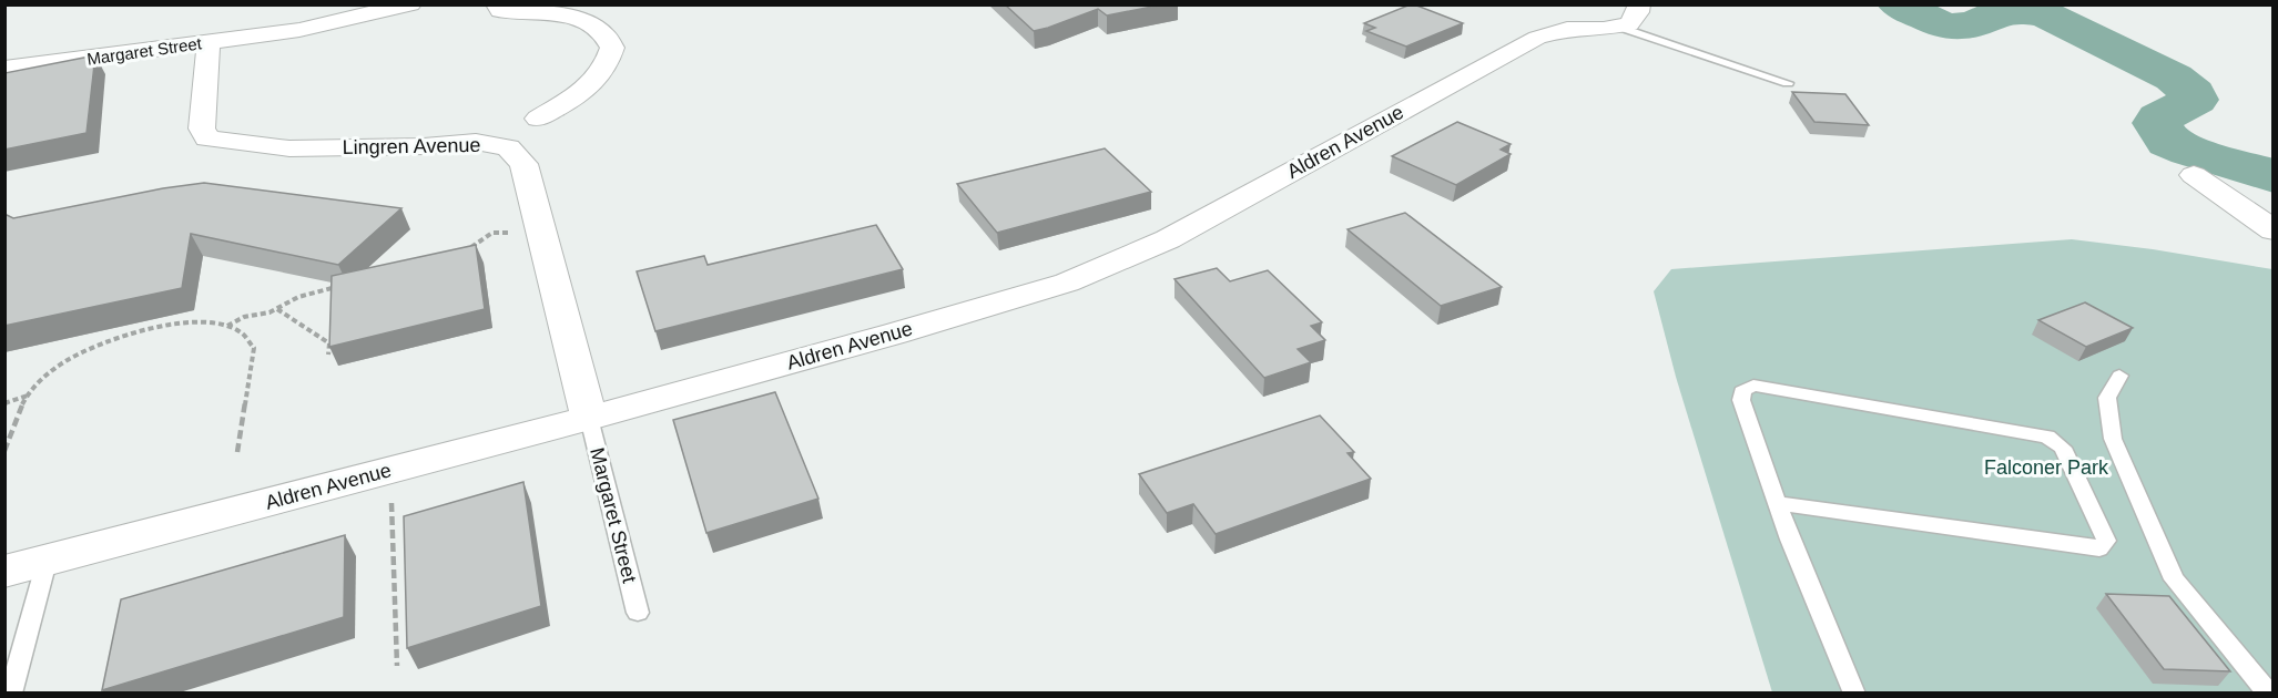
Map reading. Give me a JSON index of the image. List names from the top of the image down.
{
  "streets": {
    "street": ["Margaret Street", "Aldren Avenue", "Lingren Avenue"]
  },
  "crossings": [
    ["Margaret Street", "Aldren Avenue"],
    ["Margaret Street", "Lingren Avenue"],
    ["Aldren Avenue", "Lingren Avenue"]
  ],
  "parks": ["Falconer Park"]
}
